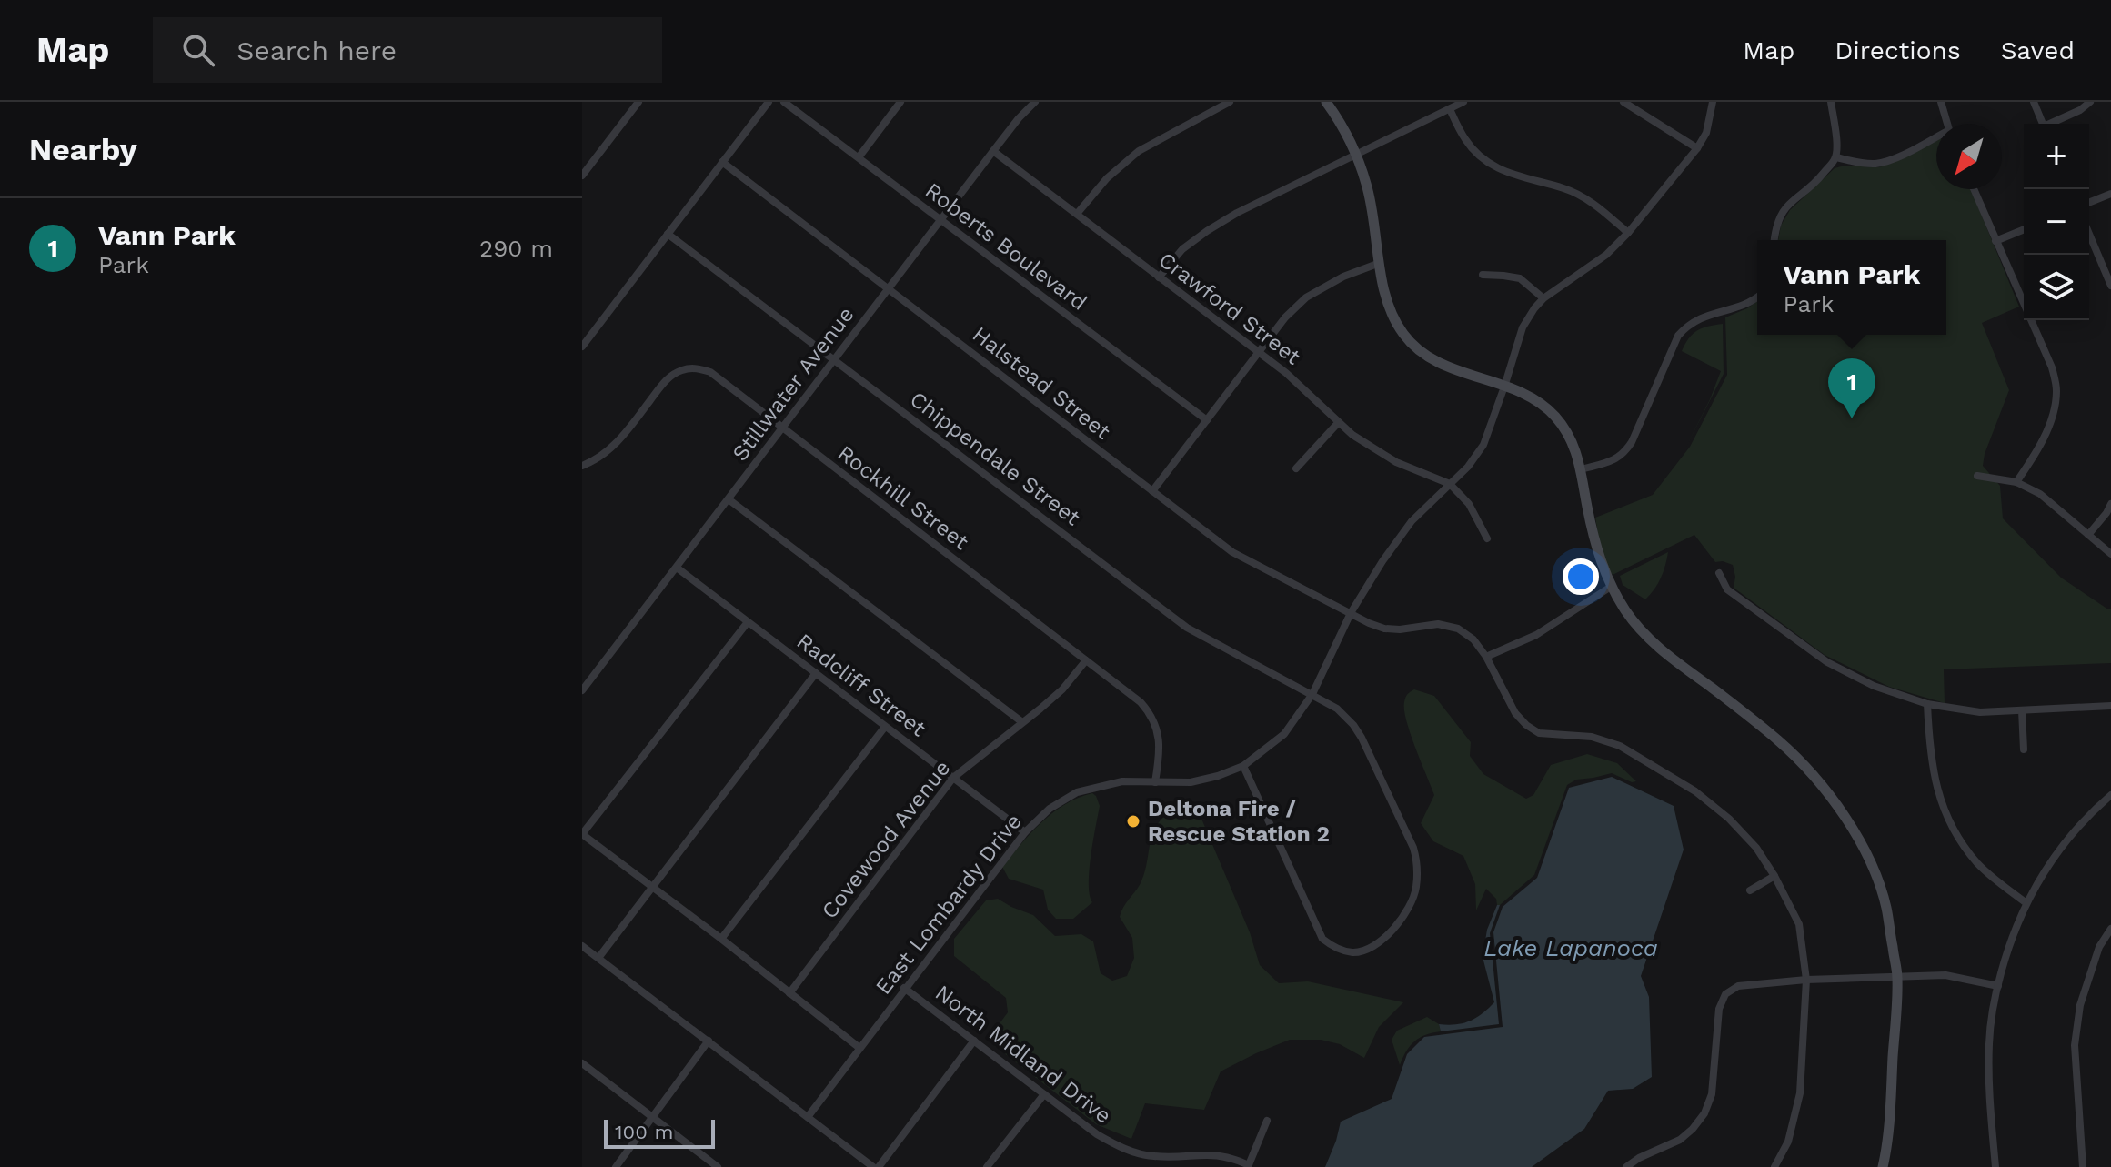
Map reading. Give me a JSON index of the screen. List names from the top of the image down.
{
  "streets": {
    "street": [
      "Roberts Boulevard",
      "Crawford Street",
      "Halstead Street",
      "Stillwater Avenue",
      "Chippendale Street",
      "Rockhill Street",
      "Radcliff Street",
      "Covewood Avenue",
      "East Lombardy Drive",
      "North Midland Drive"
    ]
  },
  "crossings": [
    ["Roberts Boulevard", "Stillwater Avenue"],
    ["Crawford Street", "Stillwater Avenue"],
    ["Crawford Street", "East Lombardy Drive"],
    ["Halstead Street", "Stillwater Avenue"],
    ["Halstead Street", "East Lombardy Drive"],
    ["Stillwater Avenue", "Chippendale Street"],
    ["Stillwater Avenue", "Rockhill Street"],
    ["Stillwater Avenue", "Radcliff Street"],
    ["Chippendale Street", "East Lombardy Drive"],
    ["Rockhill Street", "Covewood Avenue"],
    ["Rockhill Street", "East Lombardy Drive"],
    ["Radcliff Street", "Covewood Avenue"],
    ["Radcliff Street", "East Lombardy Drive"],
    ["East Lombardy Drive", "North Midland Drive"]
  ],
  "water": ["Lake Lapanoca"],
  "places": ["Deltona Fire / Rescue Station 2"],
  "scale_bar": "100 m",
  "north": "bottom left",
  "page": {
    "header": "Map",
    "search": "Search here",
    "nav": ["Map", "Directions", "Saved"],
    "heading": "Nearby",
    "map_buttons": ["+", "−"],
    "list": [
      {
        "mark": "1",
        "name": "Vann Park",
        "note": "Park",
        "value": "290 m"
      }
    ],
    "popup": ["Vann Park", "Park"],
    "pins": "1",
    "scale": "100 m"
  }
}
